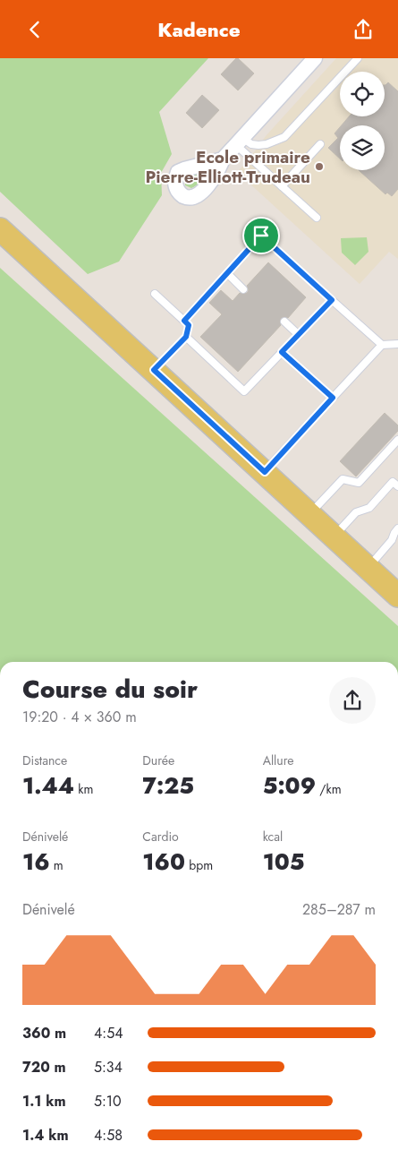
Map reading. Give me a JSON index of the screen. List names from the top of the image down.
{
  "places": ["Ecole primaire Pierre-Elliott-Trudeau"],
  "page": {
    "header": "Kadence",
    "heading": ["Course du soir", "19:20 · 4 × 360 m"],
    "stats": [
      ["Distance", "1.44 km"],
      ["Durée", "7:25"],
      ["Allure", "5:09 /km"],
      ["Dénivelé", "16 m"],
      ["Cardio", "160 bpm"],
      ["kcal", "105"]
    ],
    "chart": ["Dénivelé", "285–287 m"],
    "list": [
      {
        "name": "360 m",
        "note": "4:54"
      },
      {
        "name": "720 m",
        "note": "5:34"
      },
      {
        "name": "1.1 km",
        "note": "5:10"
      },
      {
        "name": "1.4 km",
        "note": "4:58"
      }
    ]
  }
}
